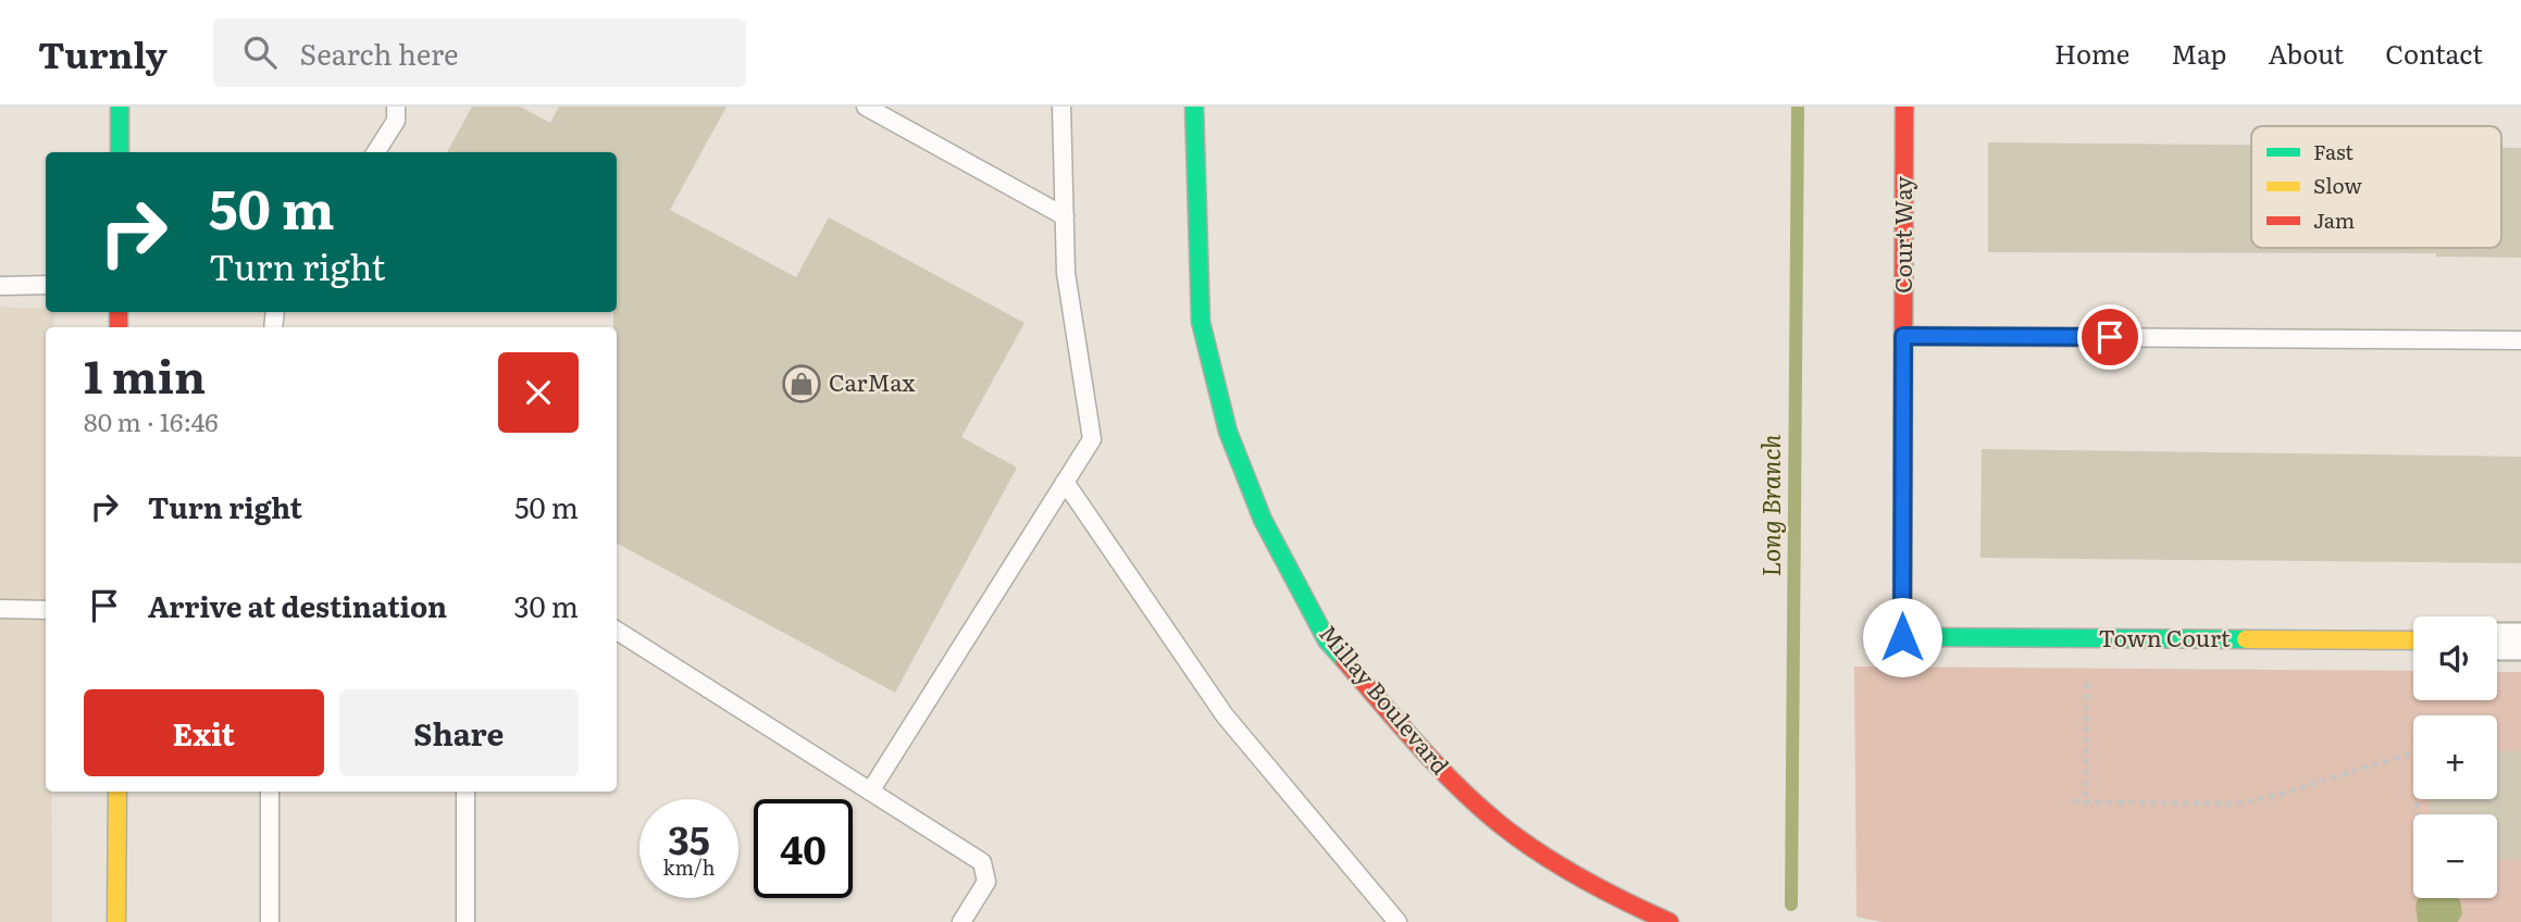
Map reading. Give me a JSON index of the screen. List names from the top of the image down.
{
  "streets": {
    "street": ["Court Way", "Town Court", "Millay Boulevard"]
  },
  "crossings": [
    ["Court Way", "Town Court"]
  ],
  "water": ["Long Branch"],
  "places": {
    "shop": ["CarMax"]
  },
  "legend": ["Fast", "Slow", "Jam"],
  "page": {
    "header": "Turnly",
    "search": "Search here",
    "nav": [
      "Home",
      "Map",
      "About",
      "Contact"
    ],
    "turn": ["50 m", "Turn right"],
    "heading": ["1 min", "80 m · 16:46"],
    "list": [
      {
        "name": "Turn right",
        "value": "50 m"
      },
      {
        "name": "Arrive at destination",
        "value": "30 m"
      }
    ],
    "map_buttons": ["+", "−"],
    "buttons": ["Exit", "Share"],
    "speed": "35 km/h",
    "limit": "40"
  }
}
